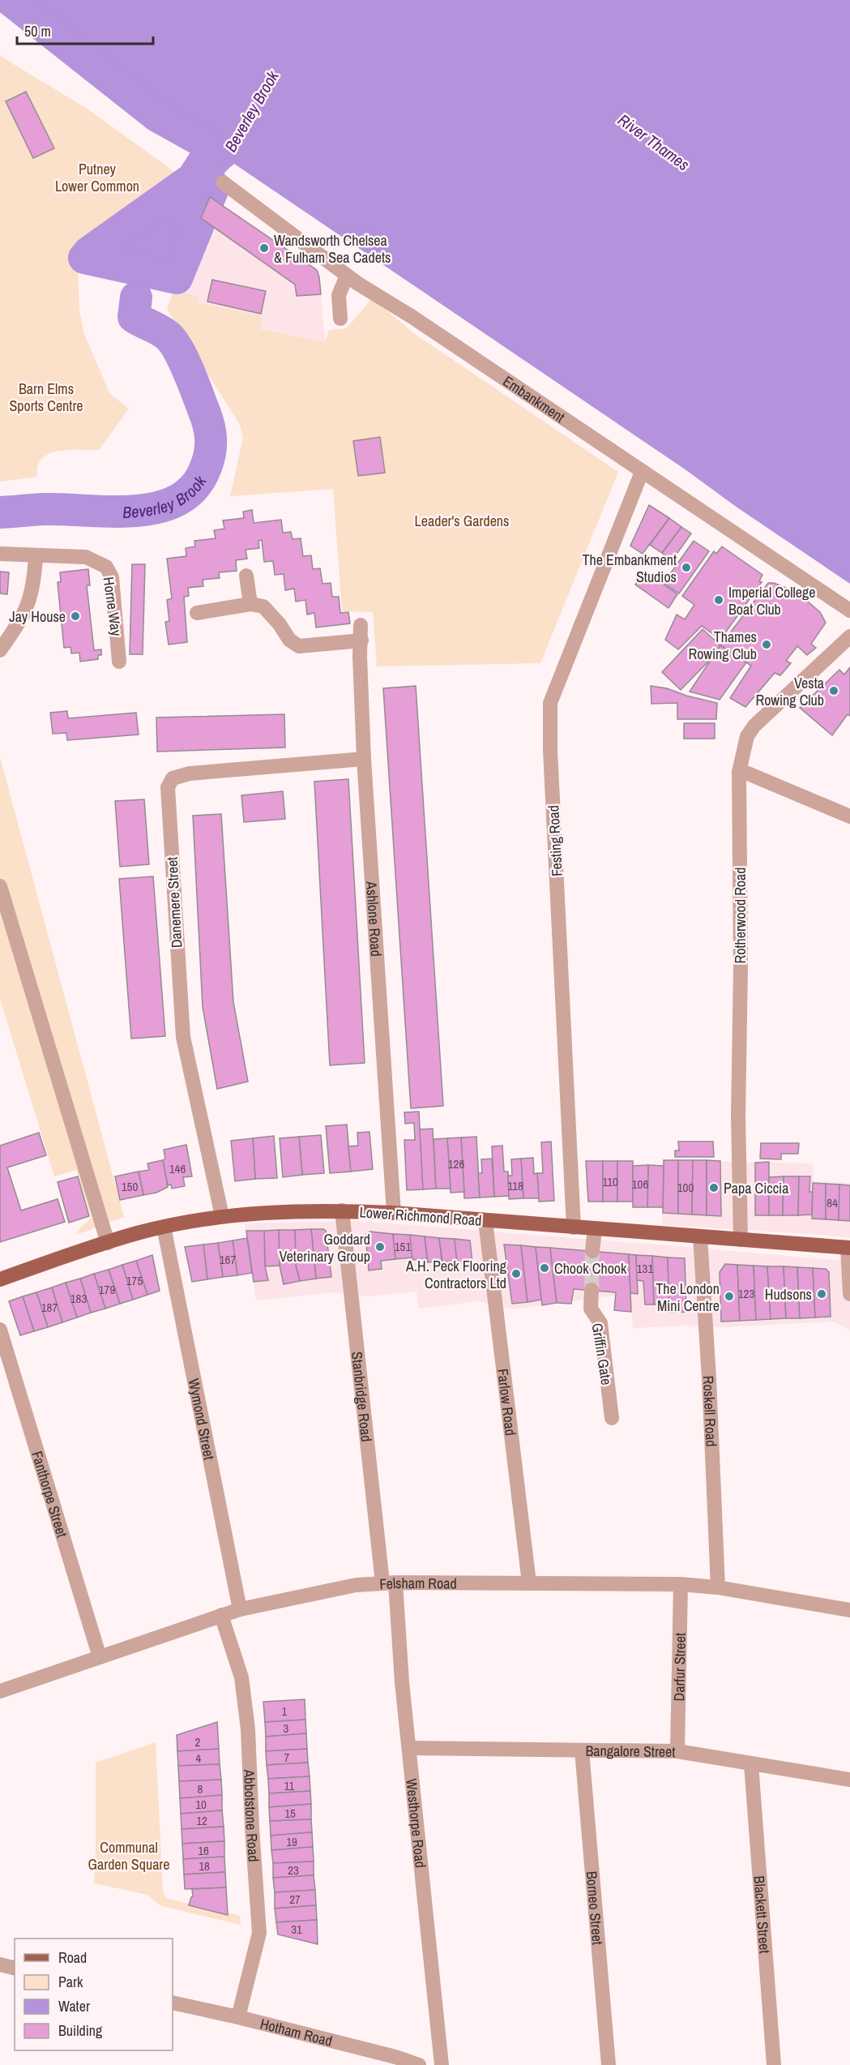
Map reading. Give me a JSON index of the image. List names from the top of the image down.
{
  "streets": {
    "main road": ["Lower Richmond Road"],
    "street": [
      "Embankment",
      "Horne Way",
      "Festing Road",
      "Danemere Street",
      "Rotherwood Road",
      "Ashlone Road",
      "Griffin Gate",
      "Stanbridge Road",
      "Farlow Road",
      "Roskell Road",
      "Wymond Street",
      "Fanthorpe Street",
      "Felsham Road",
      "Darfur Street",
      "Bangalore Street",
      "Abbotstone Road",
      "Westhorpe Road",
      "Borneo Street",
      "Blackett Street",
      "Hotham Road"
    ]
  },
  "crossings": [
    ["Embankment", "Festing Road"],
    ["Festing Road", "Lower Richmond Road"],
    ["Danemere Street", "Ashlone Road"],
    ["Danemere Street", "Lower Richmond Road"],
    ["Rotherwood Road", "Lower Richmond Road"],
    ["Ashlone Road", "Lower Richmond Road"],
    ["Lower Richmond Road", "Stanbridge Road"],
    ["Lower Richmond Road", "Farlow Road"],
    ["Lower Richmond Road", "Roskell Road"],
    ["Lower Richmond Road", "Wymond Street"],
    ["Stanbridge Road", "Felsham Road"],
    ["Stanbridge Road", "Westhorpe Road"],
    ["Farlow Road", "Felsham Road"],
    ["Roskell Road", "Felsham Road"],
    ["Wymond Street", "Felsham Road"],
    ["Fanthorpe Street", "Felsham Road"],
    ["Felsham Road", "Darfur Street"],
    ["Felsham Road", "Abbotstone Road"],
    ["Felsham Road", "Westhorpe Road"],
    ["Darfur Street", "Bangalore Street"],
    ["Bangalore Street", "Westhorpe Road"],
    ["Bangalore Street", "Borneo Street"],
    ["Bangalore Street", "Blackett Street"],
    ["Abbotstone Road", "Hotham Road"]
  ],
  "water": ["Beverley Brook", "River Thames"],
  "parks": [
    "Putney Lower Common",
    "Barn Elms Sports Centre",
    "Leader's Gardens",
    "Communal Garden Square"
  ],
  "places": [
    "Wandsworth Chelsea & Fulham Sea Cadets",
    "The Embankment Studios",
    "Imperial College Boat Club",
    "Jay House",
    "Thames Rowing Club",
    "Vesta Rowing Club",
    "Papa Ciccia",
    "Goddard Veterinary Group",
    "Chook Chook",
    "A.H. Peck Flooring Contractors Ltd",
    "Hudsons",
    "The London Mini Centre"
  ],
  "house_numbers": [
    "126",
    "146",
    "110",
    "106",
    "118",
    "150",
    "100",
    "84",
    "151",
    "167",
    "131",
    "175",
    "179",
    "123",
    "183",
    "187",
    "1",
    "3",
    "2",
    "7",
    "4",
    "11",
    "8",
    "10",
    "15",
    "12",
    "19",
    "16",
    "18",
    "23",
    "27",
    "31"
  ],
  "legend": [
    "Road",
    "Park",
    "Water",
    "Building"
  ],
  "scale_bar": "50 m"
}
